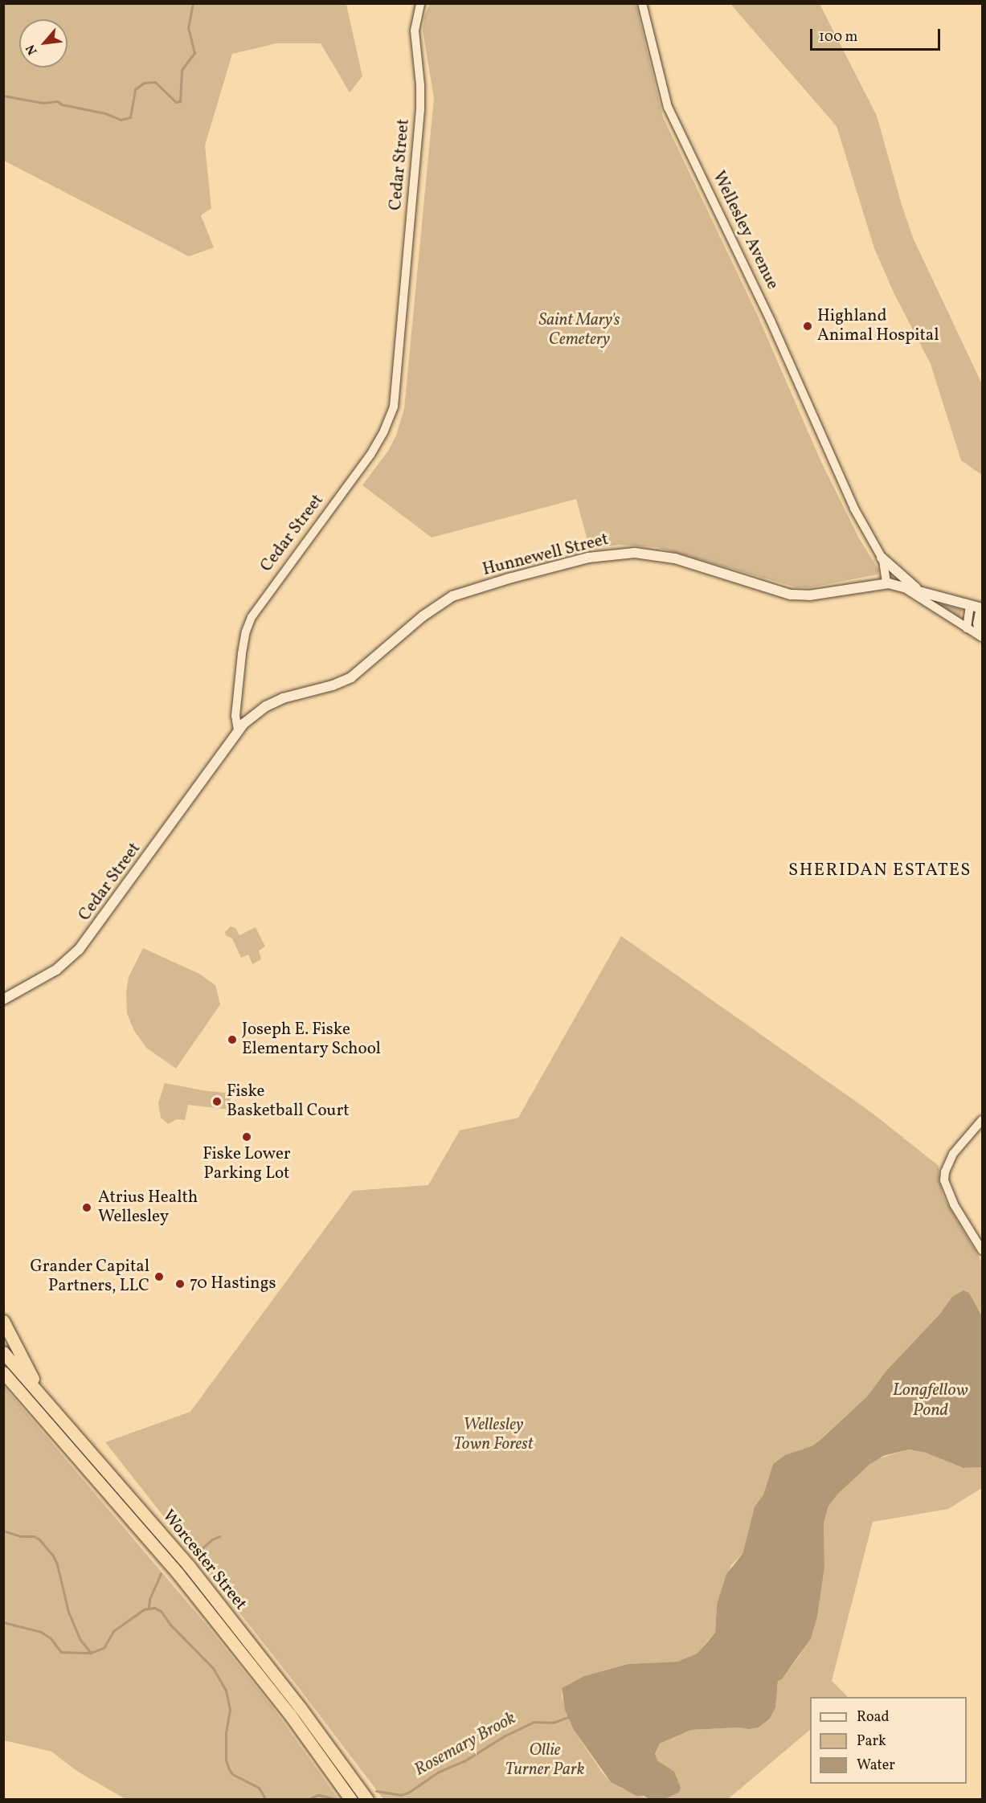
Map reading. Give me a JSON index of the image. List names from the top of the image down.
{
  "streets": {
    "highway": ["Worcester Street"],
    "main road": ["Cedar Street", "Hunnewell Street"],
    "street": ["Wellesley Avenue"]
  },
  "crossings": [
    ["Cedar Street", "Hunnewell Street"],
    ["Wellesley Avenue", "Hunnewell Street"]
  ],
  "districts": ["SHERIDAN ESTATES"],
  "water": ["Longfellow Pond", "Rosemary Brook"],
  "parks": ["Saint Mary's Cemetery", "Wellesley Town Forest", "Ollie Turner Park"],
  "places": [
    "Highland Animal Hospital",
    "Joseph E. Fiske Elementary School",
    "Fiske Basketball Court",
    "Fiske Lower Parking Lot",
    "Atrius Health Wellesley",
    "Grander Capital Partners, LLC",
    "70 Hastings"
  ],
  "legend": ["Road", "Park", "Water"],
  "scale_bar": "100 m",
  "north": "bottom left"
}
